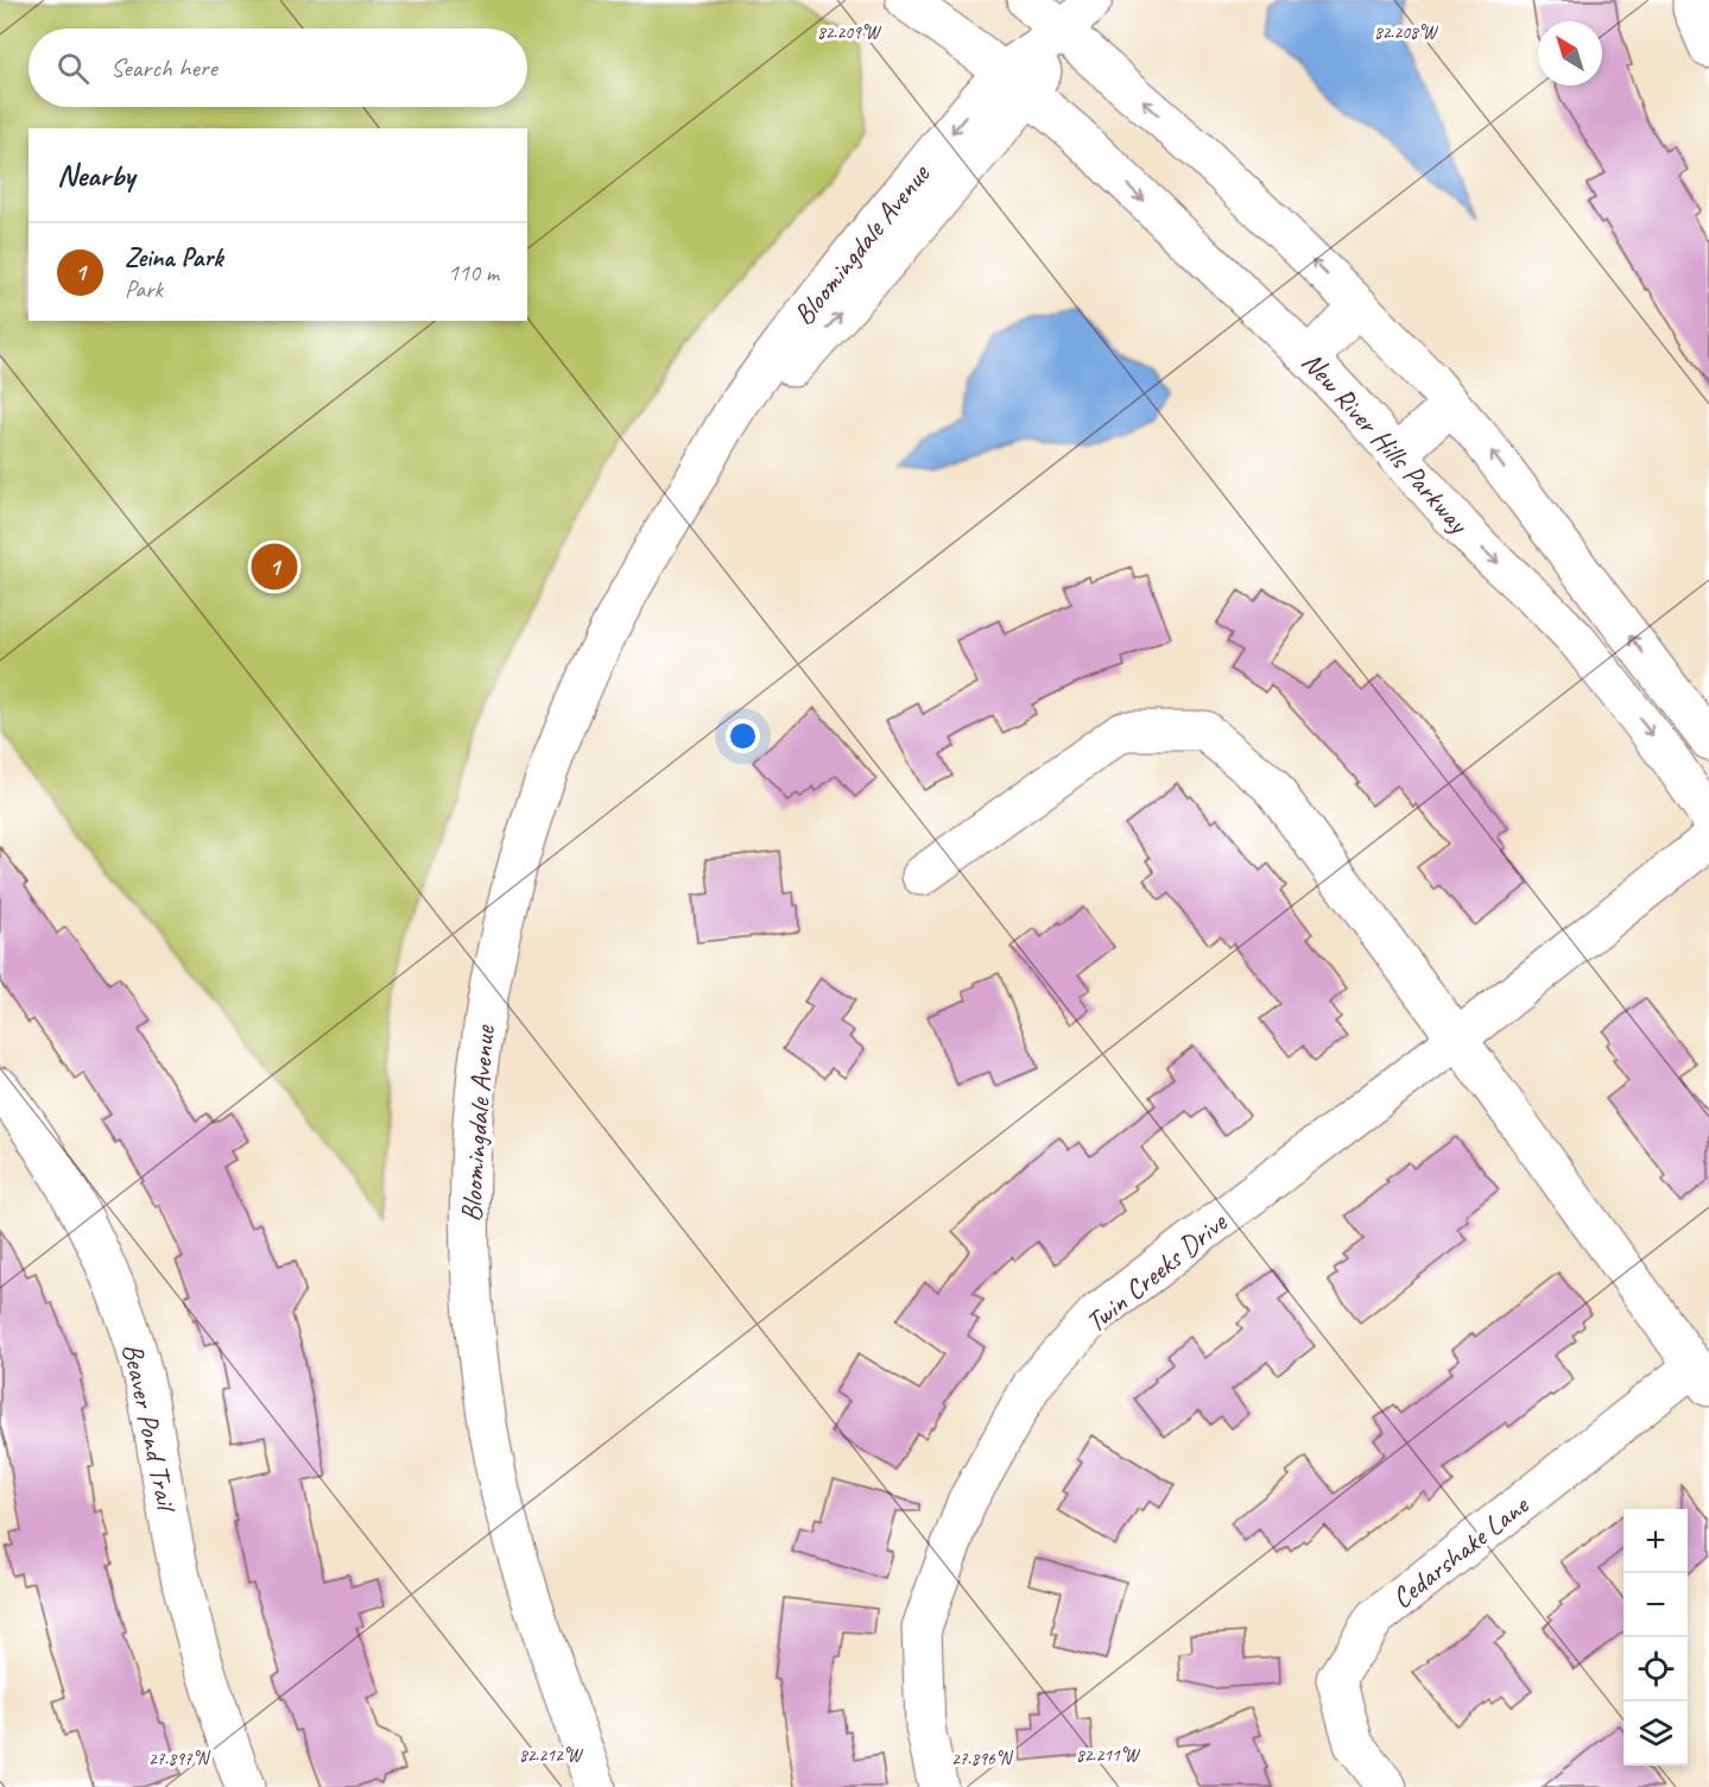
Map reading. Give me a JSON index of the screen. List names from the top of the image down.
{
  "streets": {
    "street": [
      "Bloomingdale Avenue",
      "New River Hills Parkway",
      "Twin Creeks Drive",
      "Beaver Pond Trail",
      "Cedarshake Lane"
    ]
  },
  "crossings": [
    ["Bloomingdale Avenue", "New River Hills Parkway"]
  ],
  "north": "top left",
  "page": {
    "search": "Search here",
    "heading": "Nearby",
    "list": [
      {
        "mark": "1",
        "name": "Zeina Park",
        "note": "Park",
        "value": "110 m"
      }
    ],
    "pins": "1",
    "map_buttons": ["+", "−"]
  },
  "coordinates": [
    "82.209°W",
    "82.208°W",
    "82.212°W",
    "82.211°W",
    "27.897°N",
    "27.896°N"
  ]
}
